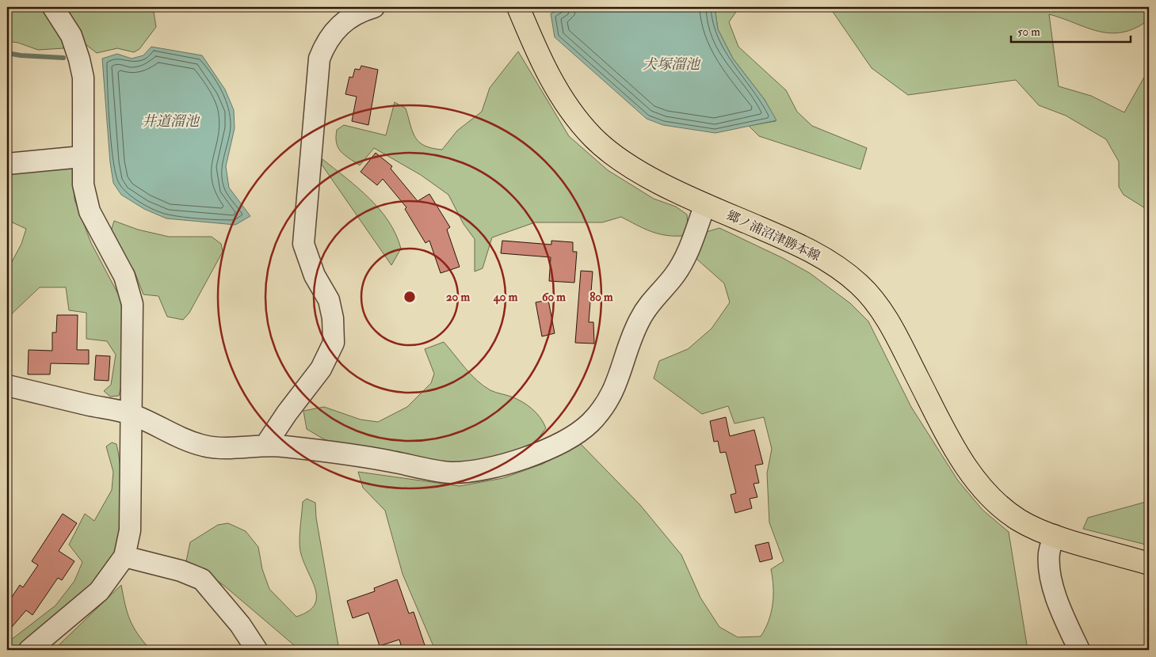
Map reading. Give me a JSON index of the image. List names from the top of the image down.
{
  "streets": {
    "main road": ["郷ノ浦沼津勝本線"]
  },
  "water": ["犬塚溜池", "井道溜池"],
  "scale_bar": "50 m",
  "rings": [
    "20 m",
    "40 m",
    "60 m",
    "80 m"
  ]
}
